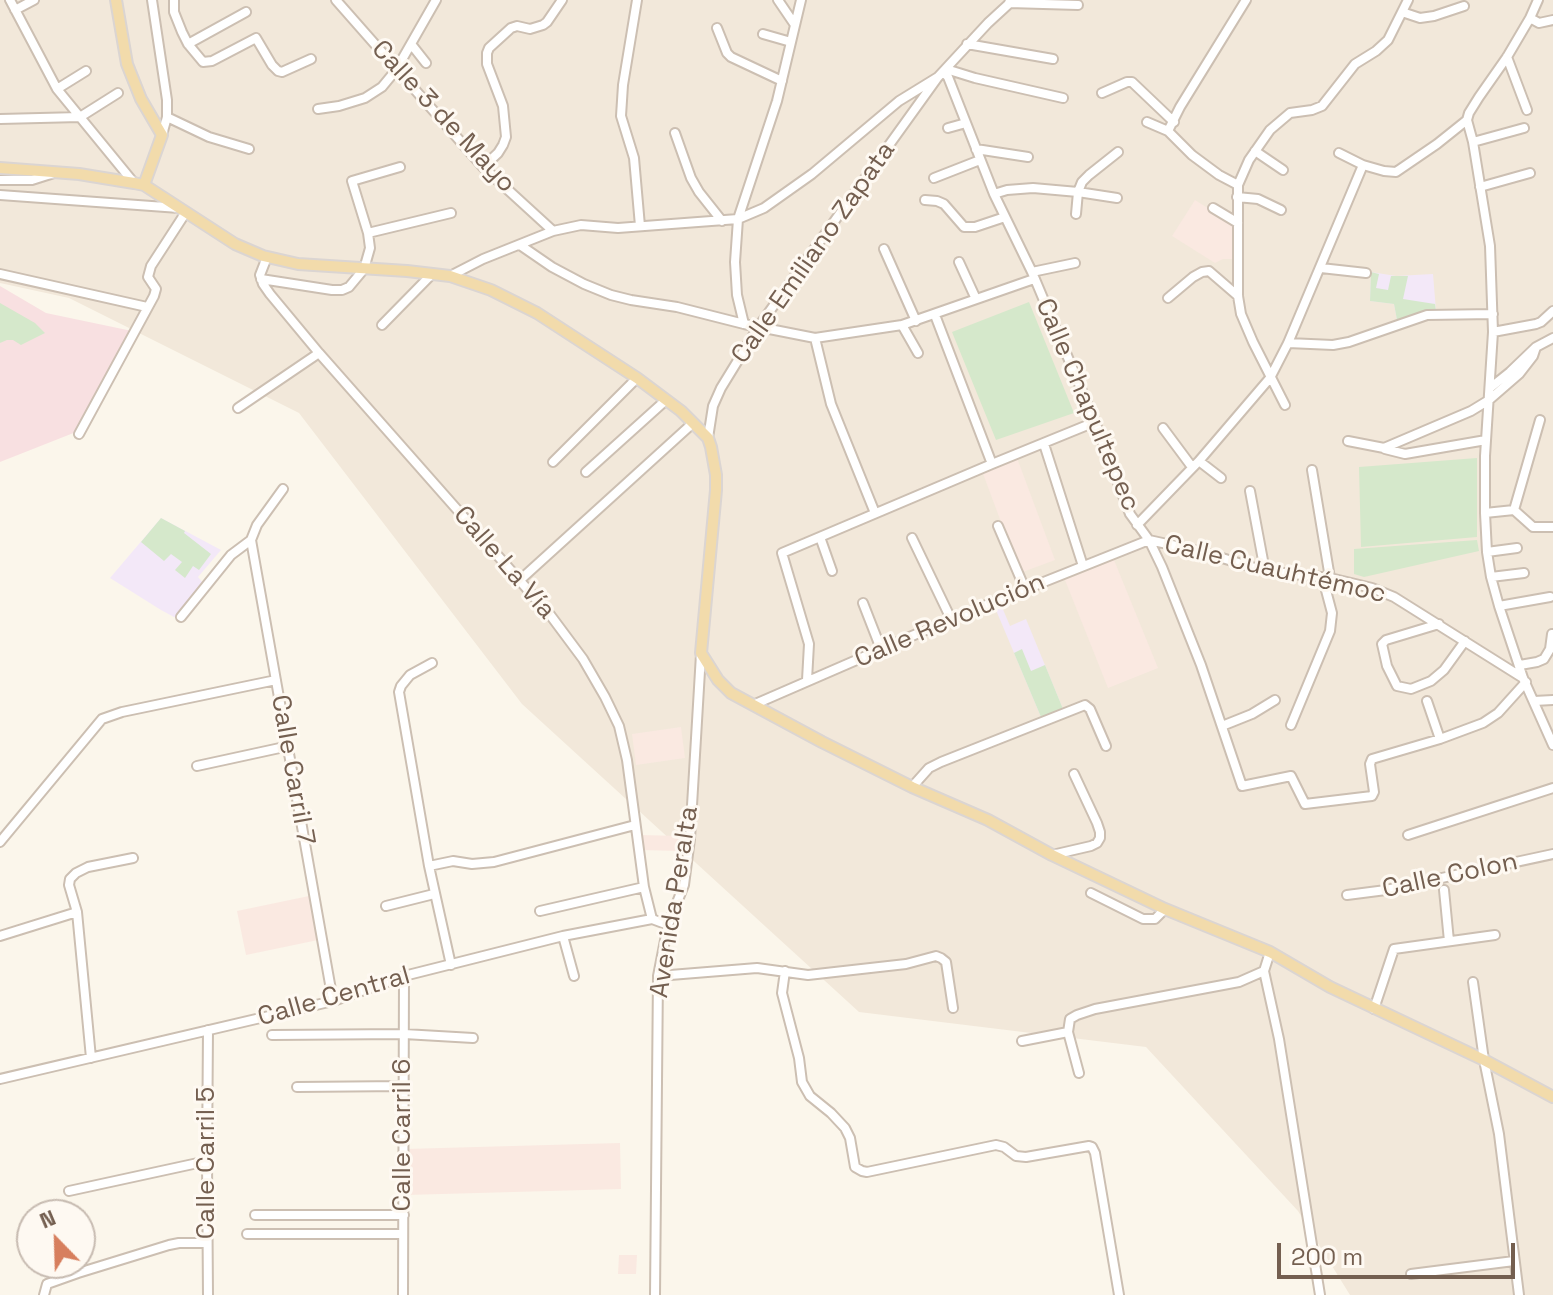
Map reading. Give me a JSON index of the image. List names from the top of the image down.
{
  "streets": {
    "street": [
      "Calle 3 de Mayo",
      "Calle Emiliano Zapata",
      "Calle Chapultepec",
      "Calle La Vía",
      "Calle Cuauhtémoc",
      "Calle Revolución",
      "Calle Carril 7",
      "Calle Colon",
      "Avenida Peralta",
      "Calle Central",
      "Calle Carril 6",
      "Calle Carril 5"
    ]
  },
  "crossings": [
    ["Calle Emiliano Zapata", "Calle Chapultepec"],
    ["Calle Chapultepec", "Calle Cuauhtémoc"],
    ["Calle Chapultepec", "Calle Revolución"],
    ["Calle La Vía", "Calle Central"],
    ["Calle Cuauhtémoc", "Calle Revolución"],
    ["Calle Carril 7", "Calle Central"],
    ["Calle Central", "Calle Carril 6"],
    ["Calle Central", "Calle Carril 5"]
  ],
  "scale_bar": "200 m",
  "north": "top left"
}
